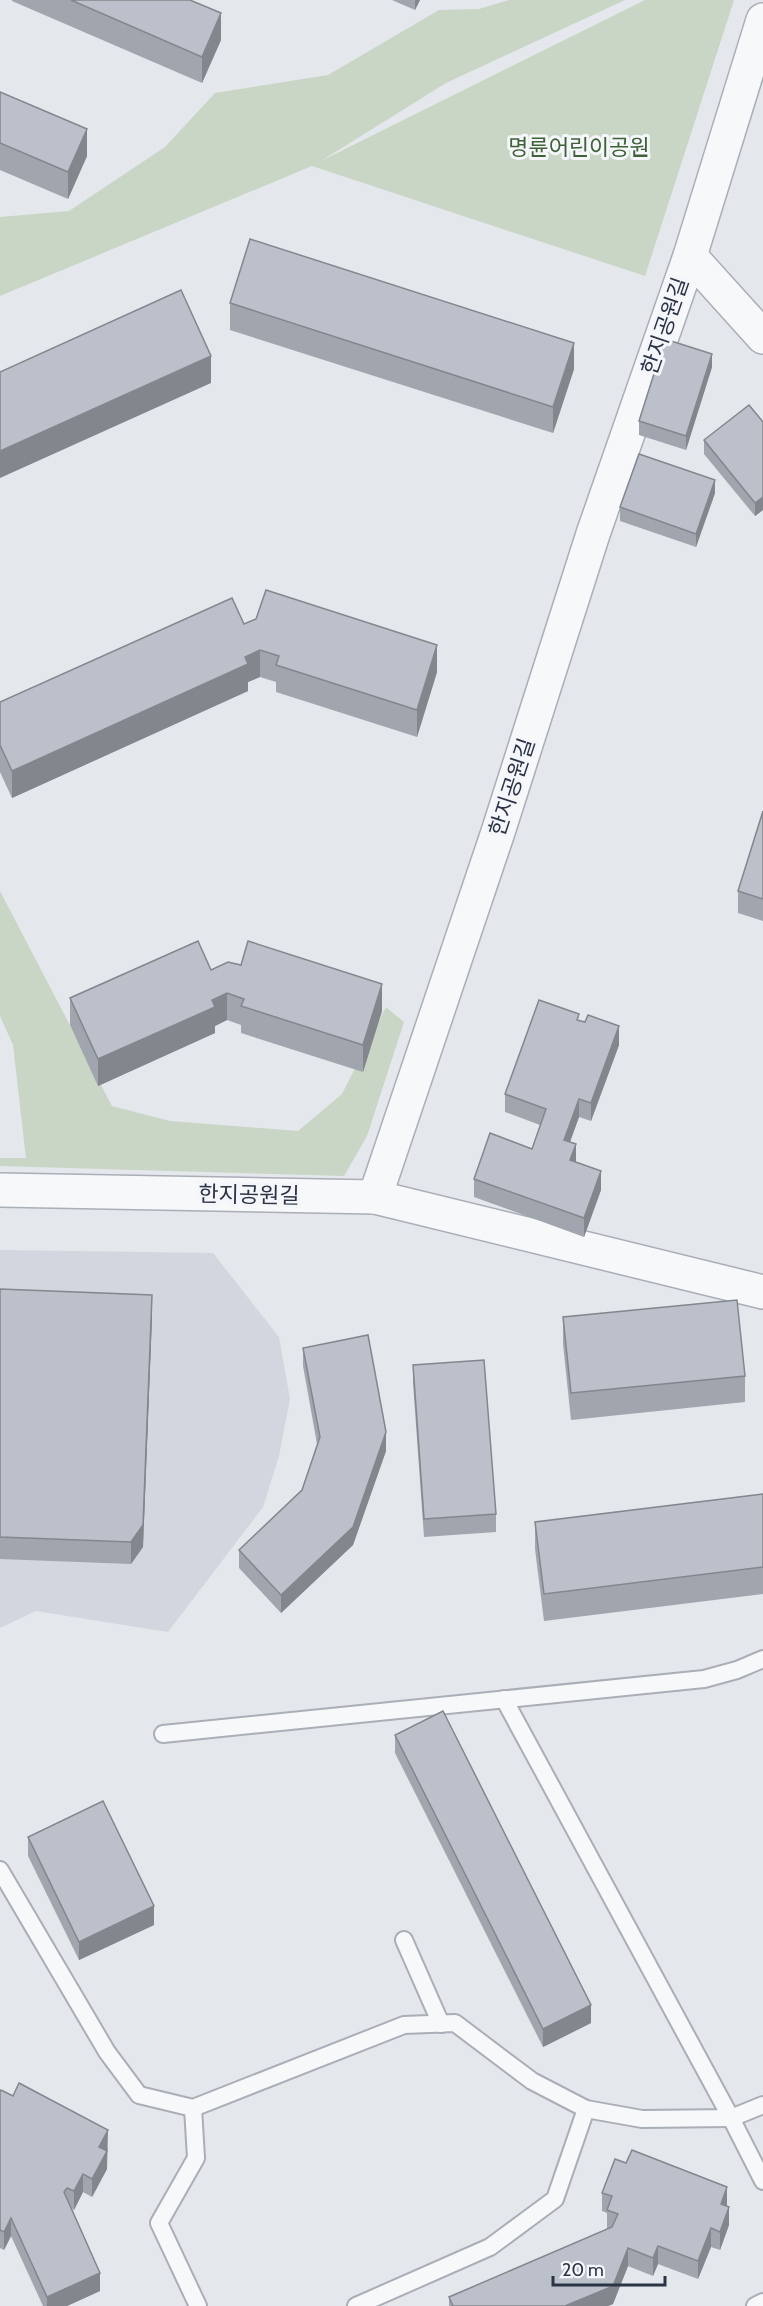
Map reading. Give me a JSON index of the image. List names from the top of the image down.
{
  "streets": {
    "street": ["한지공원길"]
  },
  "parks": ["명륜어린이공원"],
  "scale_bar": "20 m"
}
